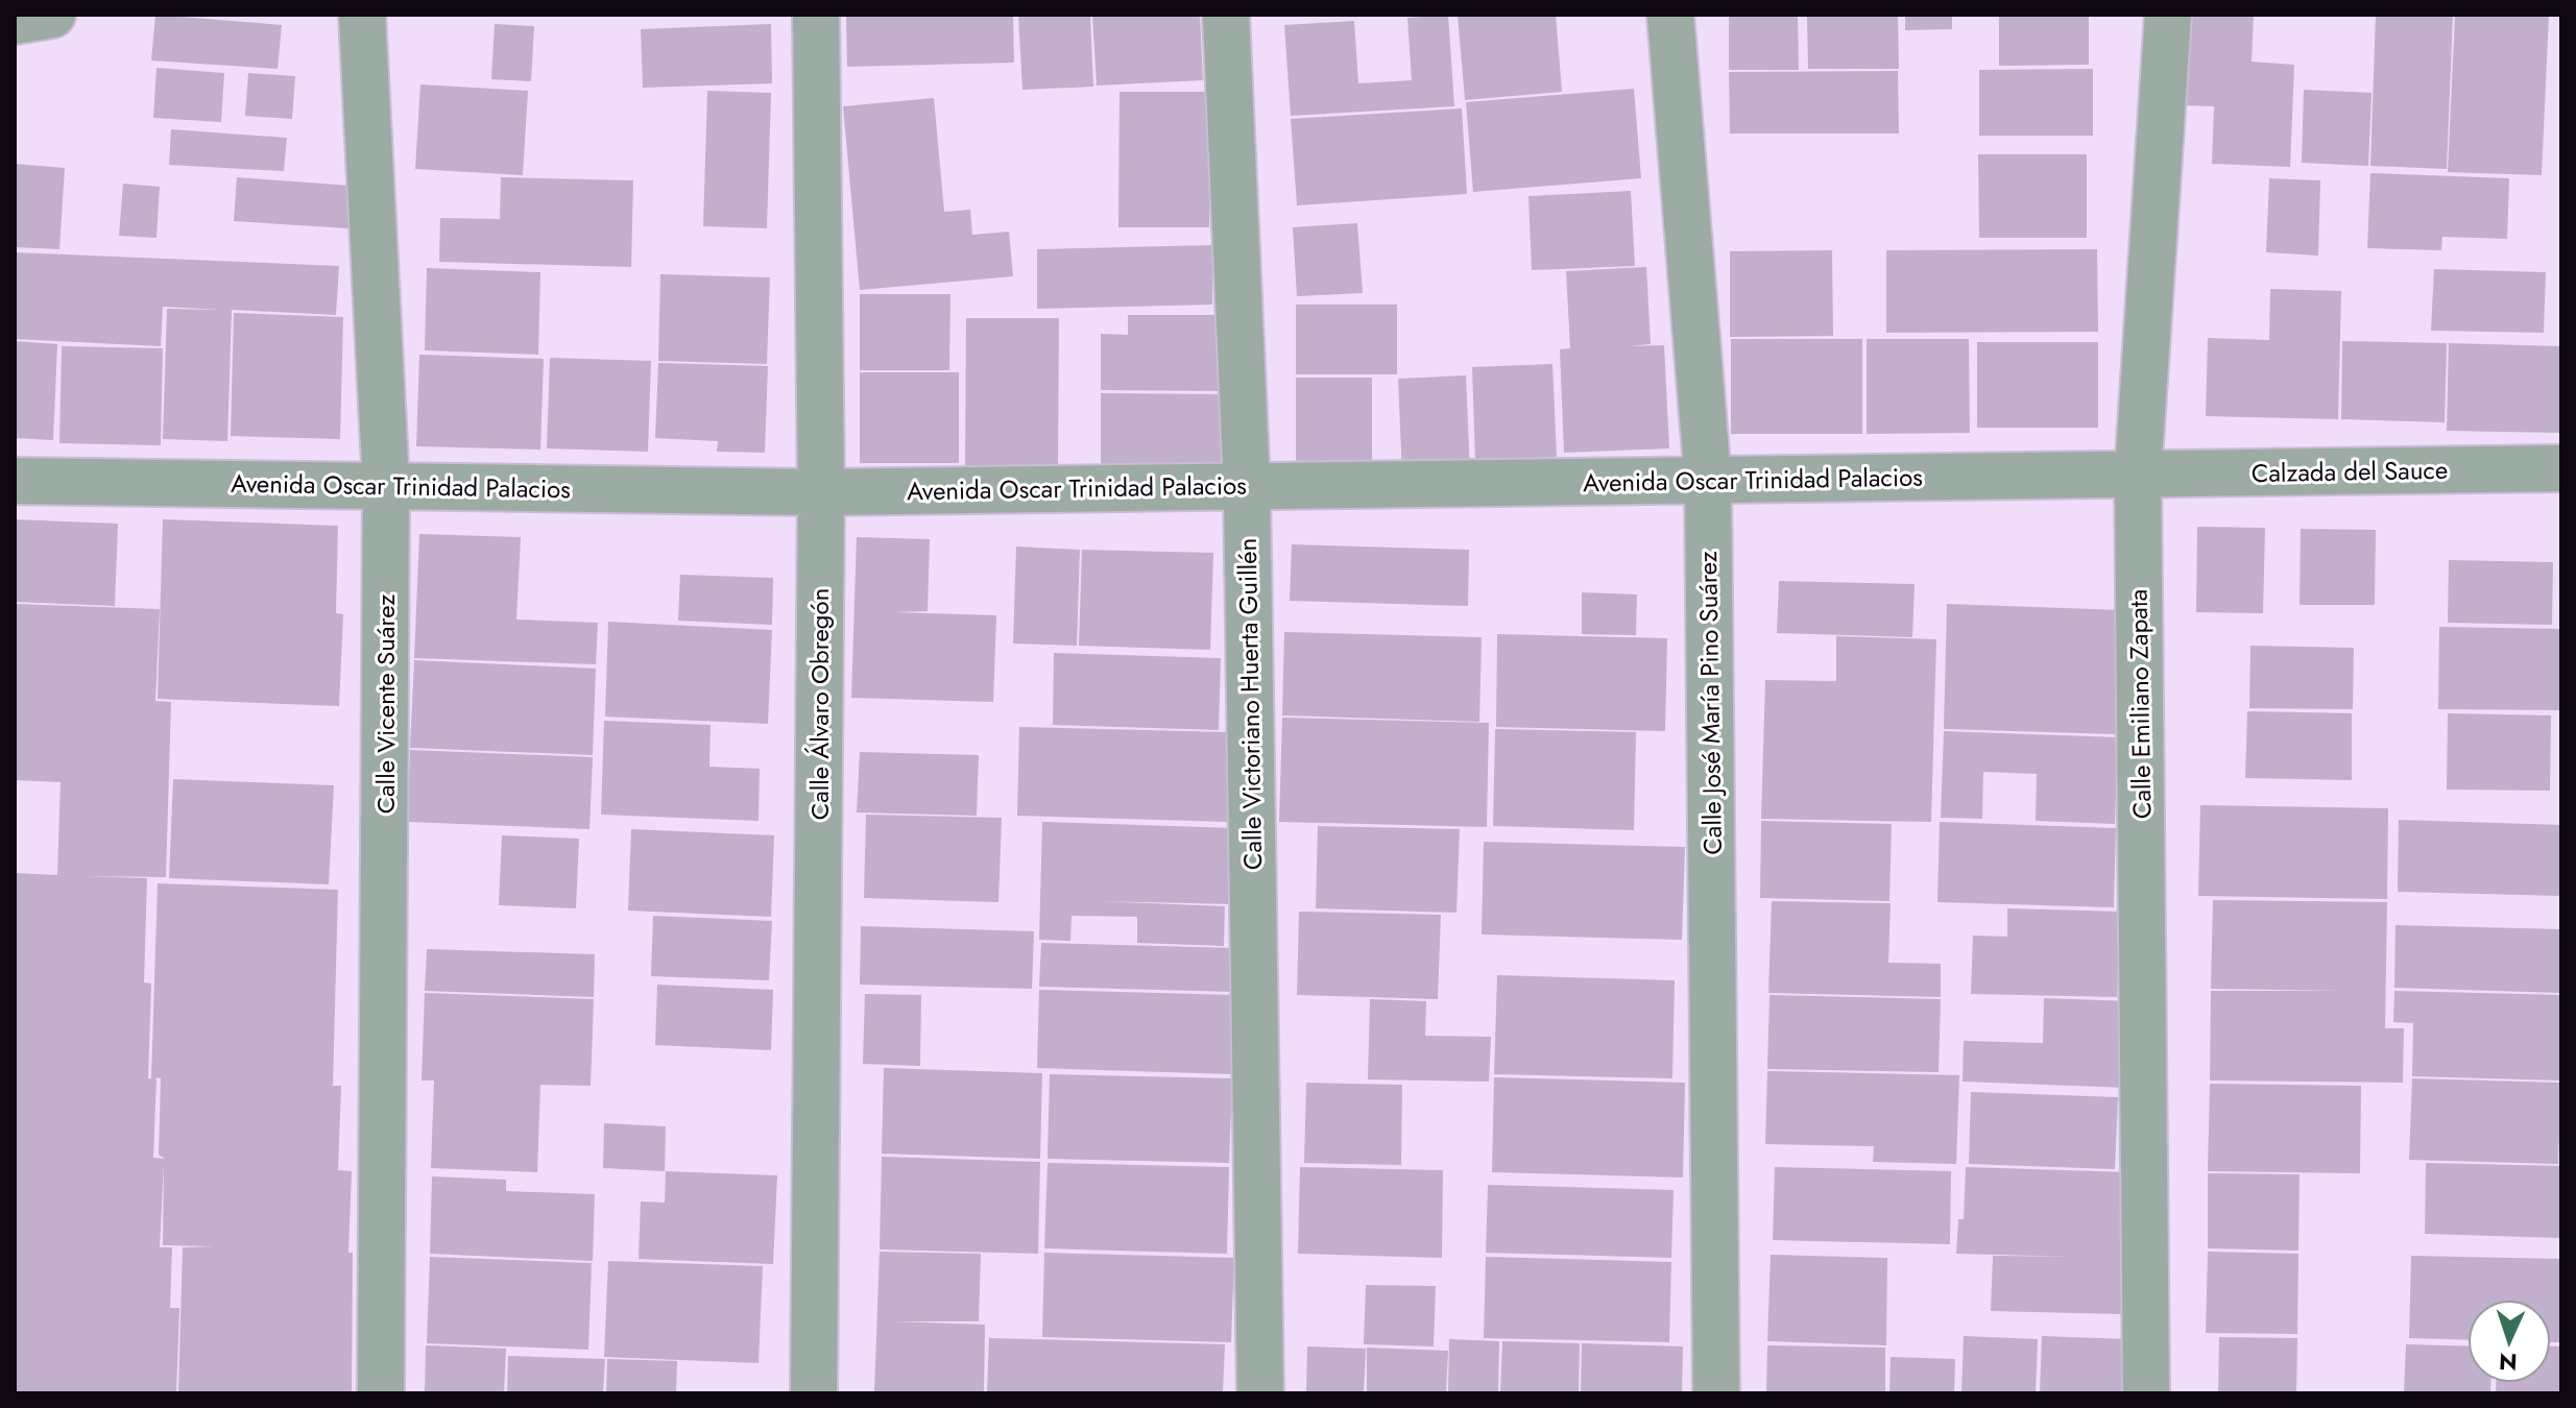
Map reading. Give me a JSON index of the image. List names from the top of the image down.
{
  "streets": {
    "street": [
      "Calzada del Sauce",
      "Avenida Oscar Trinidad Palacios",
      "Calle José María Pino Suárez",
      "Calle Vicente Suárez",
      "Calle Álvaro Obregón",
      "Calle Victoriano Huerta Guillén",
      "Calle Emiliano Zapata"
    ]
  },
  "crossings": [
    ["Calzada del Sauce", "Avenida Oscar Trinidad Palacios"],
    ["Calzada del Sauce", "Calle Emiliano Zapata"],
    ["Avenida Oscar Trinidad Palacios", "Calle José María Pino Suárez"],
    ["Avenida Oscar Trinidad Palacios", "Calle Vicente Suárez"],
    ["Avenida Oscar Trinidad Palacios", "Calle Álvaro Obregón"],
    ["Avenida Oscar Trinidad Palacios", "Calle Victoriano Huerta Guillén"],
    ["Avenida Oscar Trinidad Palacios", "Calle Emiliano Zapata"]
  ],
  "north": "bottom"
}
